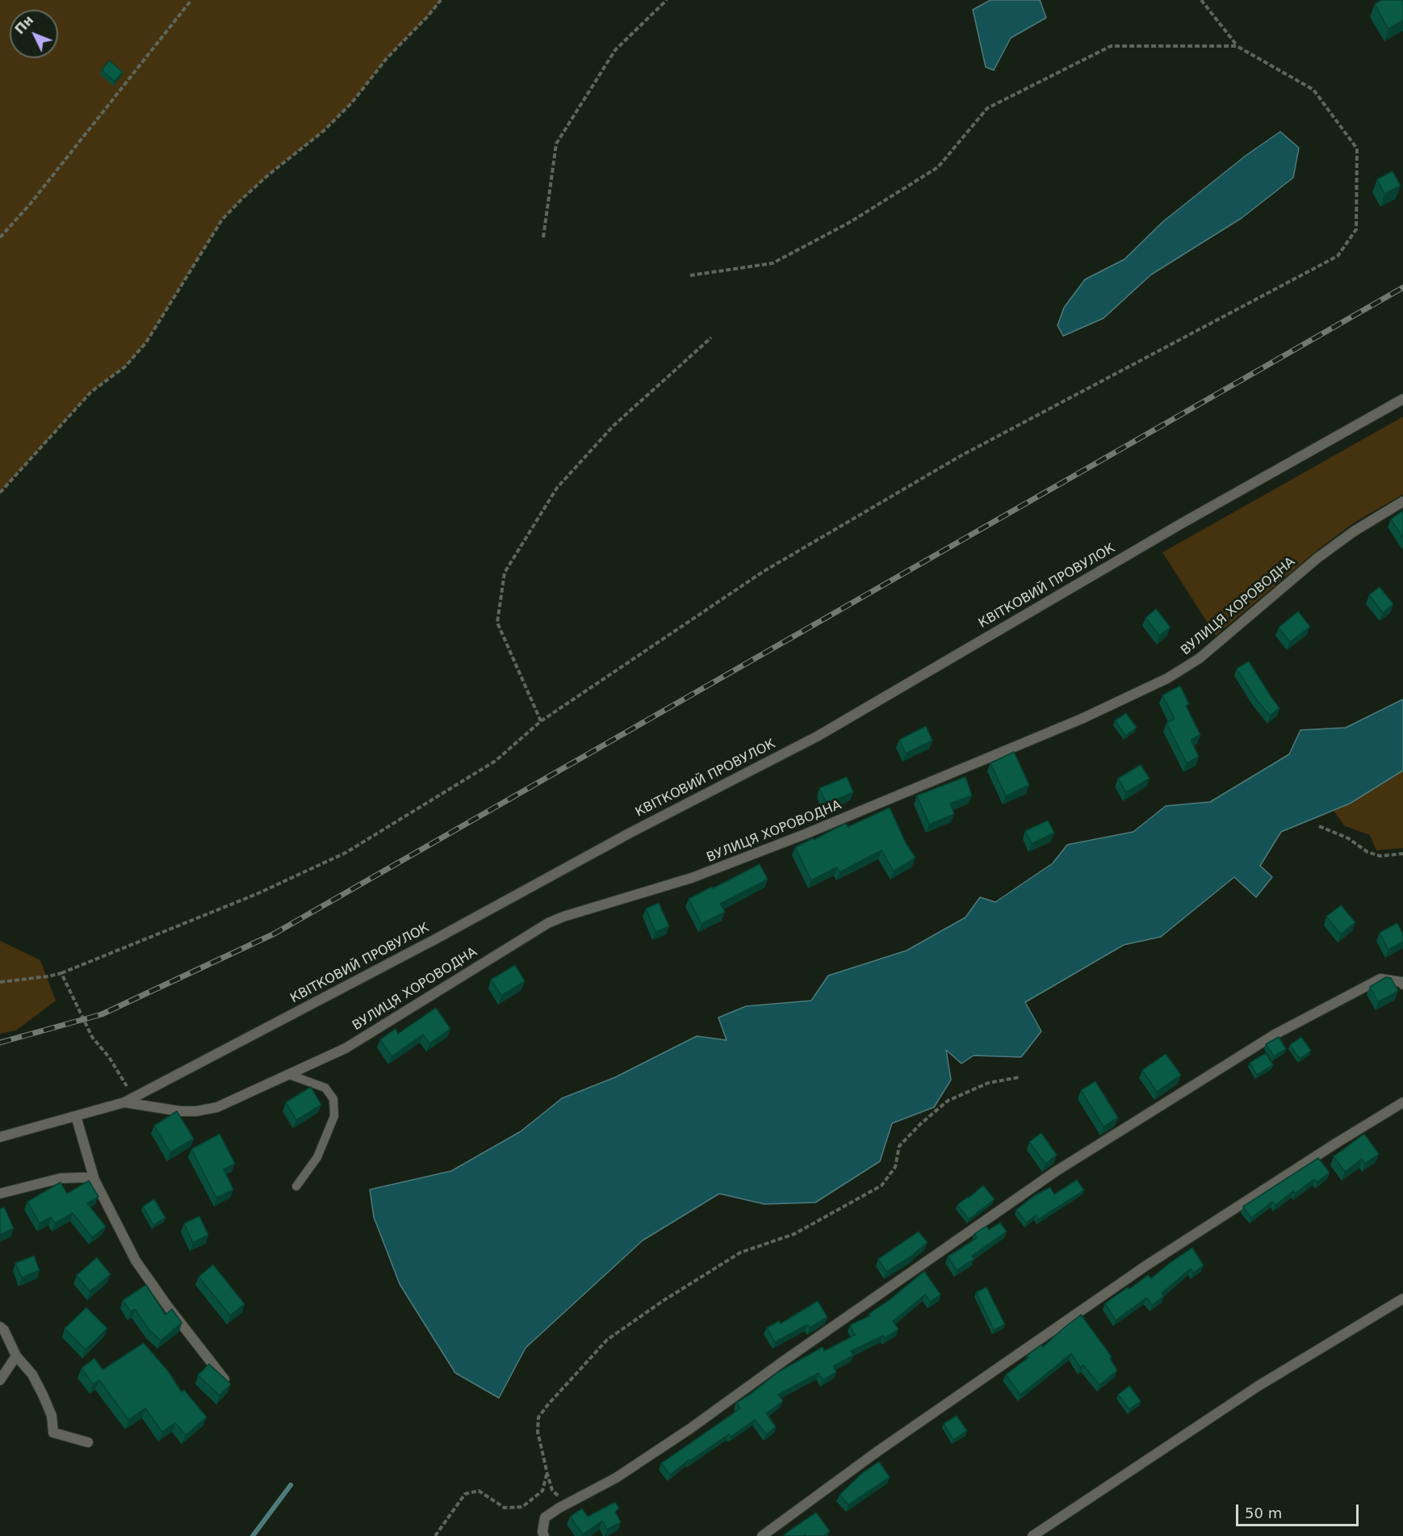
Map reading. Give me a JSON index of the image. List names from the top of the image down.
{
  "streets": {
    "street": ["КВІТКОВИЙ ПРОВУЛОК", "ВУЛИЦЯ ХОРОВОДНА"]
  },
  "crossings": [
    ["КВІТКОВИЙ ПРОВУЛОК", "ВУЛИЦЯ ХОРОВОДНА"]
  ],
  "scale_bar": "50 m",
  "north": "top left"
}
